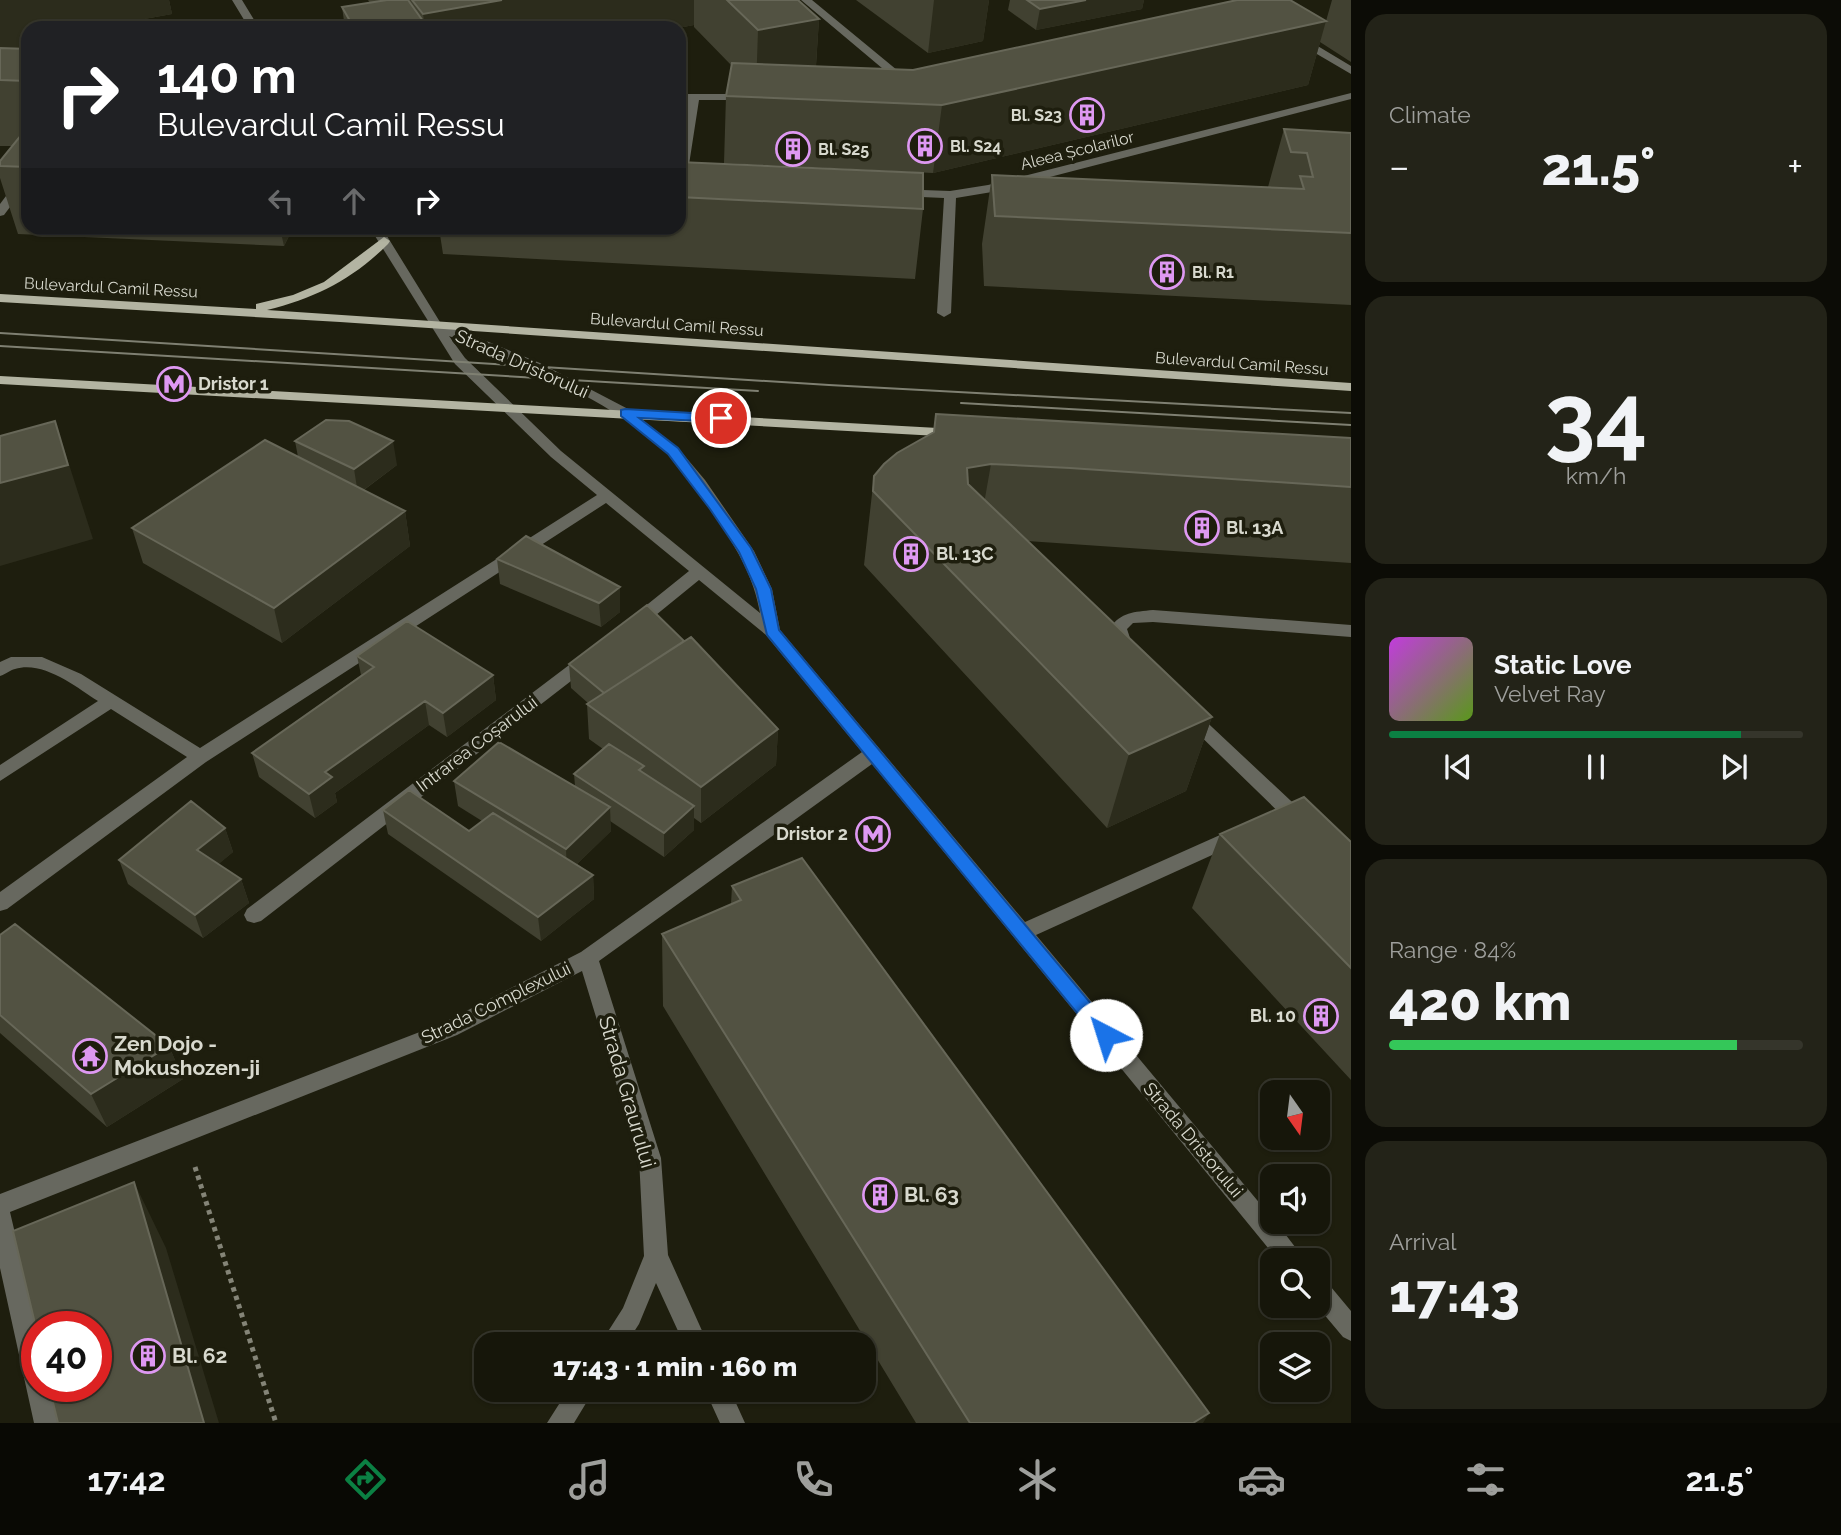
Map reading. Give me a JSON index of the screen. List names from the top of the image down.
{
  "streets": {
    "main road": ["Bulevardul Camil Ressu"],
    "street": [
      "Aleea Școlarilor",
      "Strada Dristorului",
      "Intrarea Coșarului",
      "Strada Complexului",
      "Strada Graurului"
    ]
  },
  "crossings": [
    ["Bulevardul Camil Ressu", "Strada Dristorului"],
    ["Strada Dristorului", "Strada Complexului"],
    ["Strada Complexului", "Strada Graurului"]
  ],
  "places": {
    "building": [
      "Bl. S23",
      "Bl. S24",
      "Bl. S25",
      "Bl. R1",
      "Bl. 13A",
      "Bl. 13C",
      "Bl. 10",
      "Bl. 63",
      "Bl. 62"
    ],
    "metro station": ["Dristor 1", "Dristor 2"],
    "temple": ["Zen Dojo - Mokushozen-ji"]
  },
  "north": "bottom",
  "page": {
    "tile": [
      "Climate",
      ["34", "km/h"],
      ["Range · 84%", "420 km"],
      ["Arrival", "17:43"]
    ],
    "turn": ["140 m", "Bulevardul Camil Ressu"],
    "heat": ["−", "21.5°", "+"],
    "song": ["Static Love", "Velvet Ray"],
    "limit": "40",
    "trip": "17:43 · 1 min · 160 m",
    "tabs": ["17:42", "21.5°"]
  }
}
